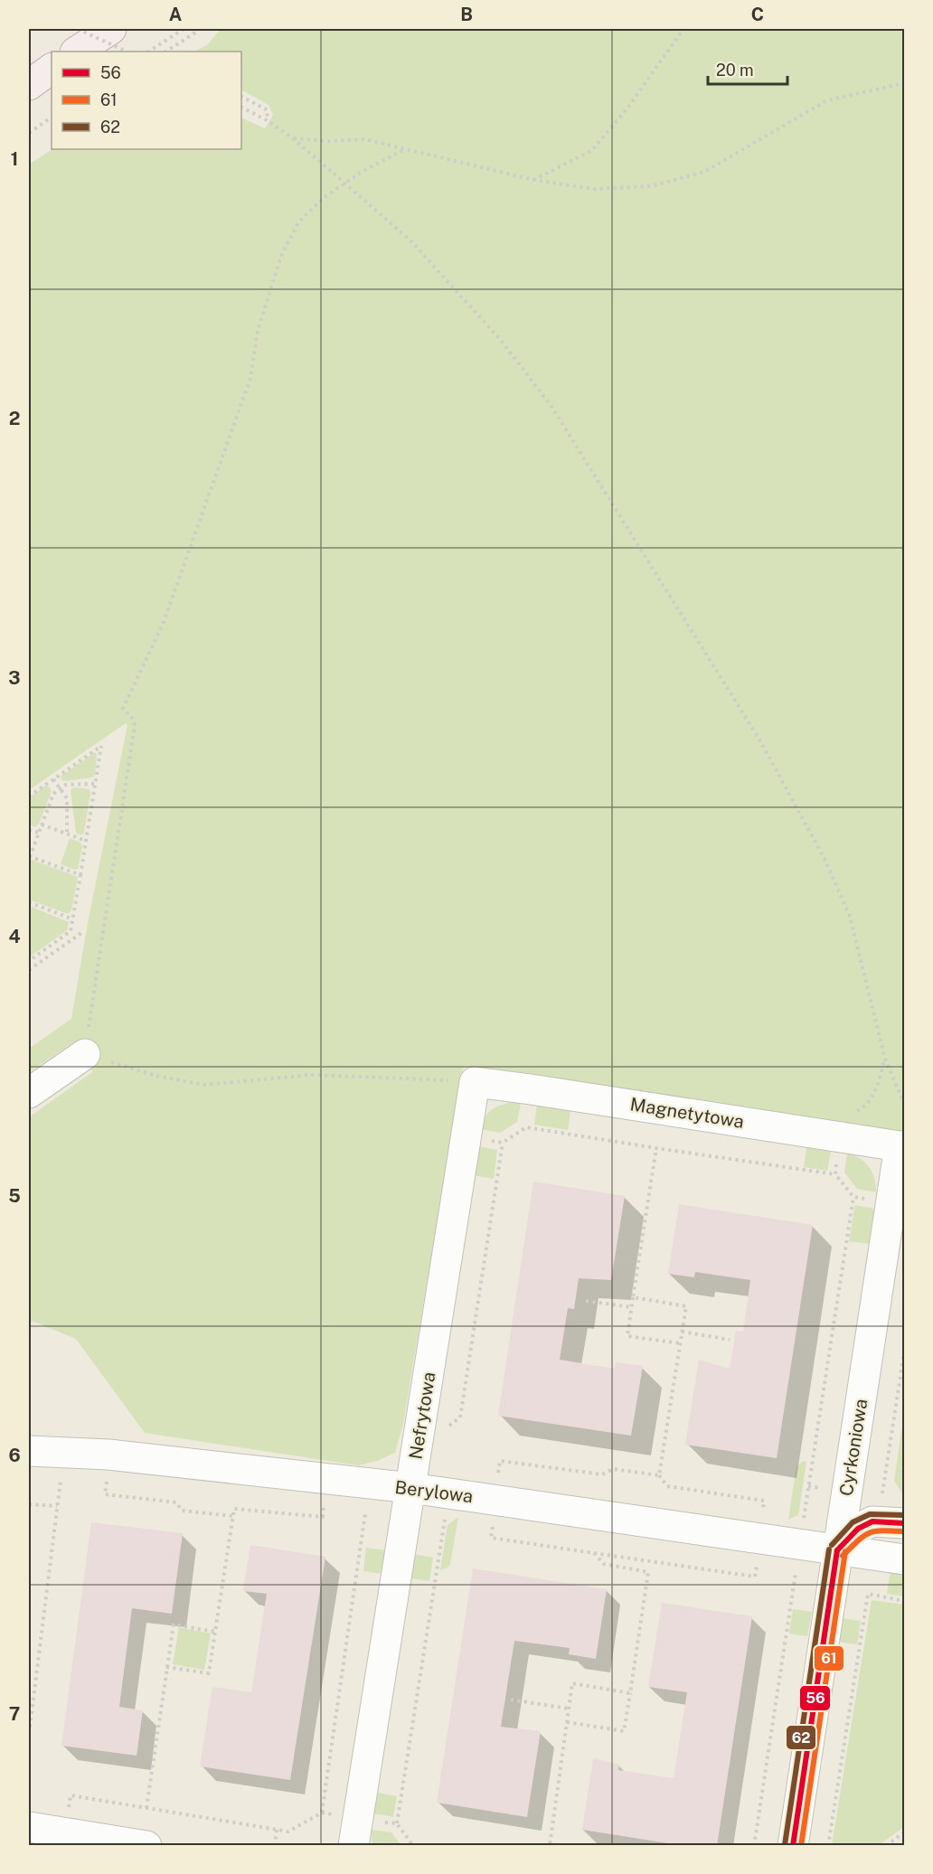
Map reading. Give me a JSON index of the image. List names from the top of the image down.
{
  "streets": {
    "street": [
      "Magnetytowa",
      "Nefrytowa",
      "Cyrkoniowa",
      "Berylowa"
    ]
  },
  "crossings": [
    ["Magnetytowa", "Nefrytowa"],
    ["Magnetytowa", "Cyrkoniowa"],
    ["Nefrytowa", "Berylowa"],
    ["Cyrkoniowa", "Berylowa"]
  ],
  "lines": ["transit line 62", "transit line 56", "transit line 61"],
  "legend": ["56", "61", "62"],
  "scale_bar": "20 m",
  "grid": {
    "columns": ["A", "B", "C"],
    "rows": [
      "1",
      "2",
      "3",
      "4",
      "5",
      "6",
      "7"
    ]
  }
}
